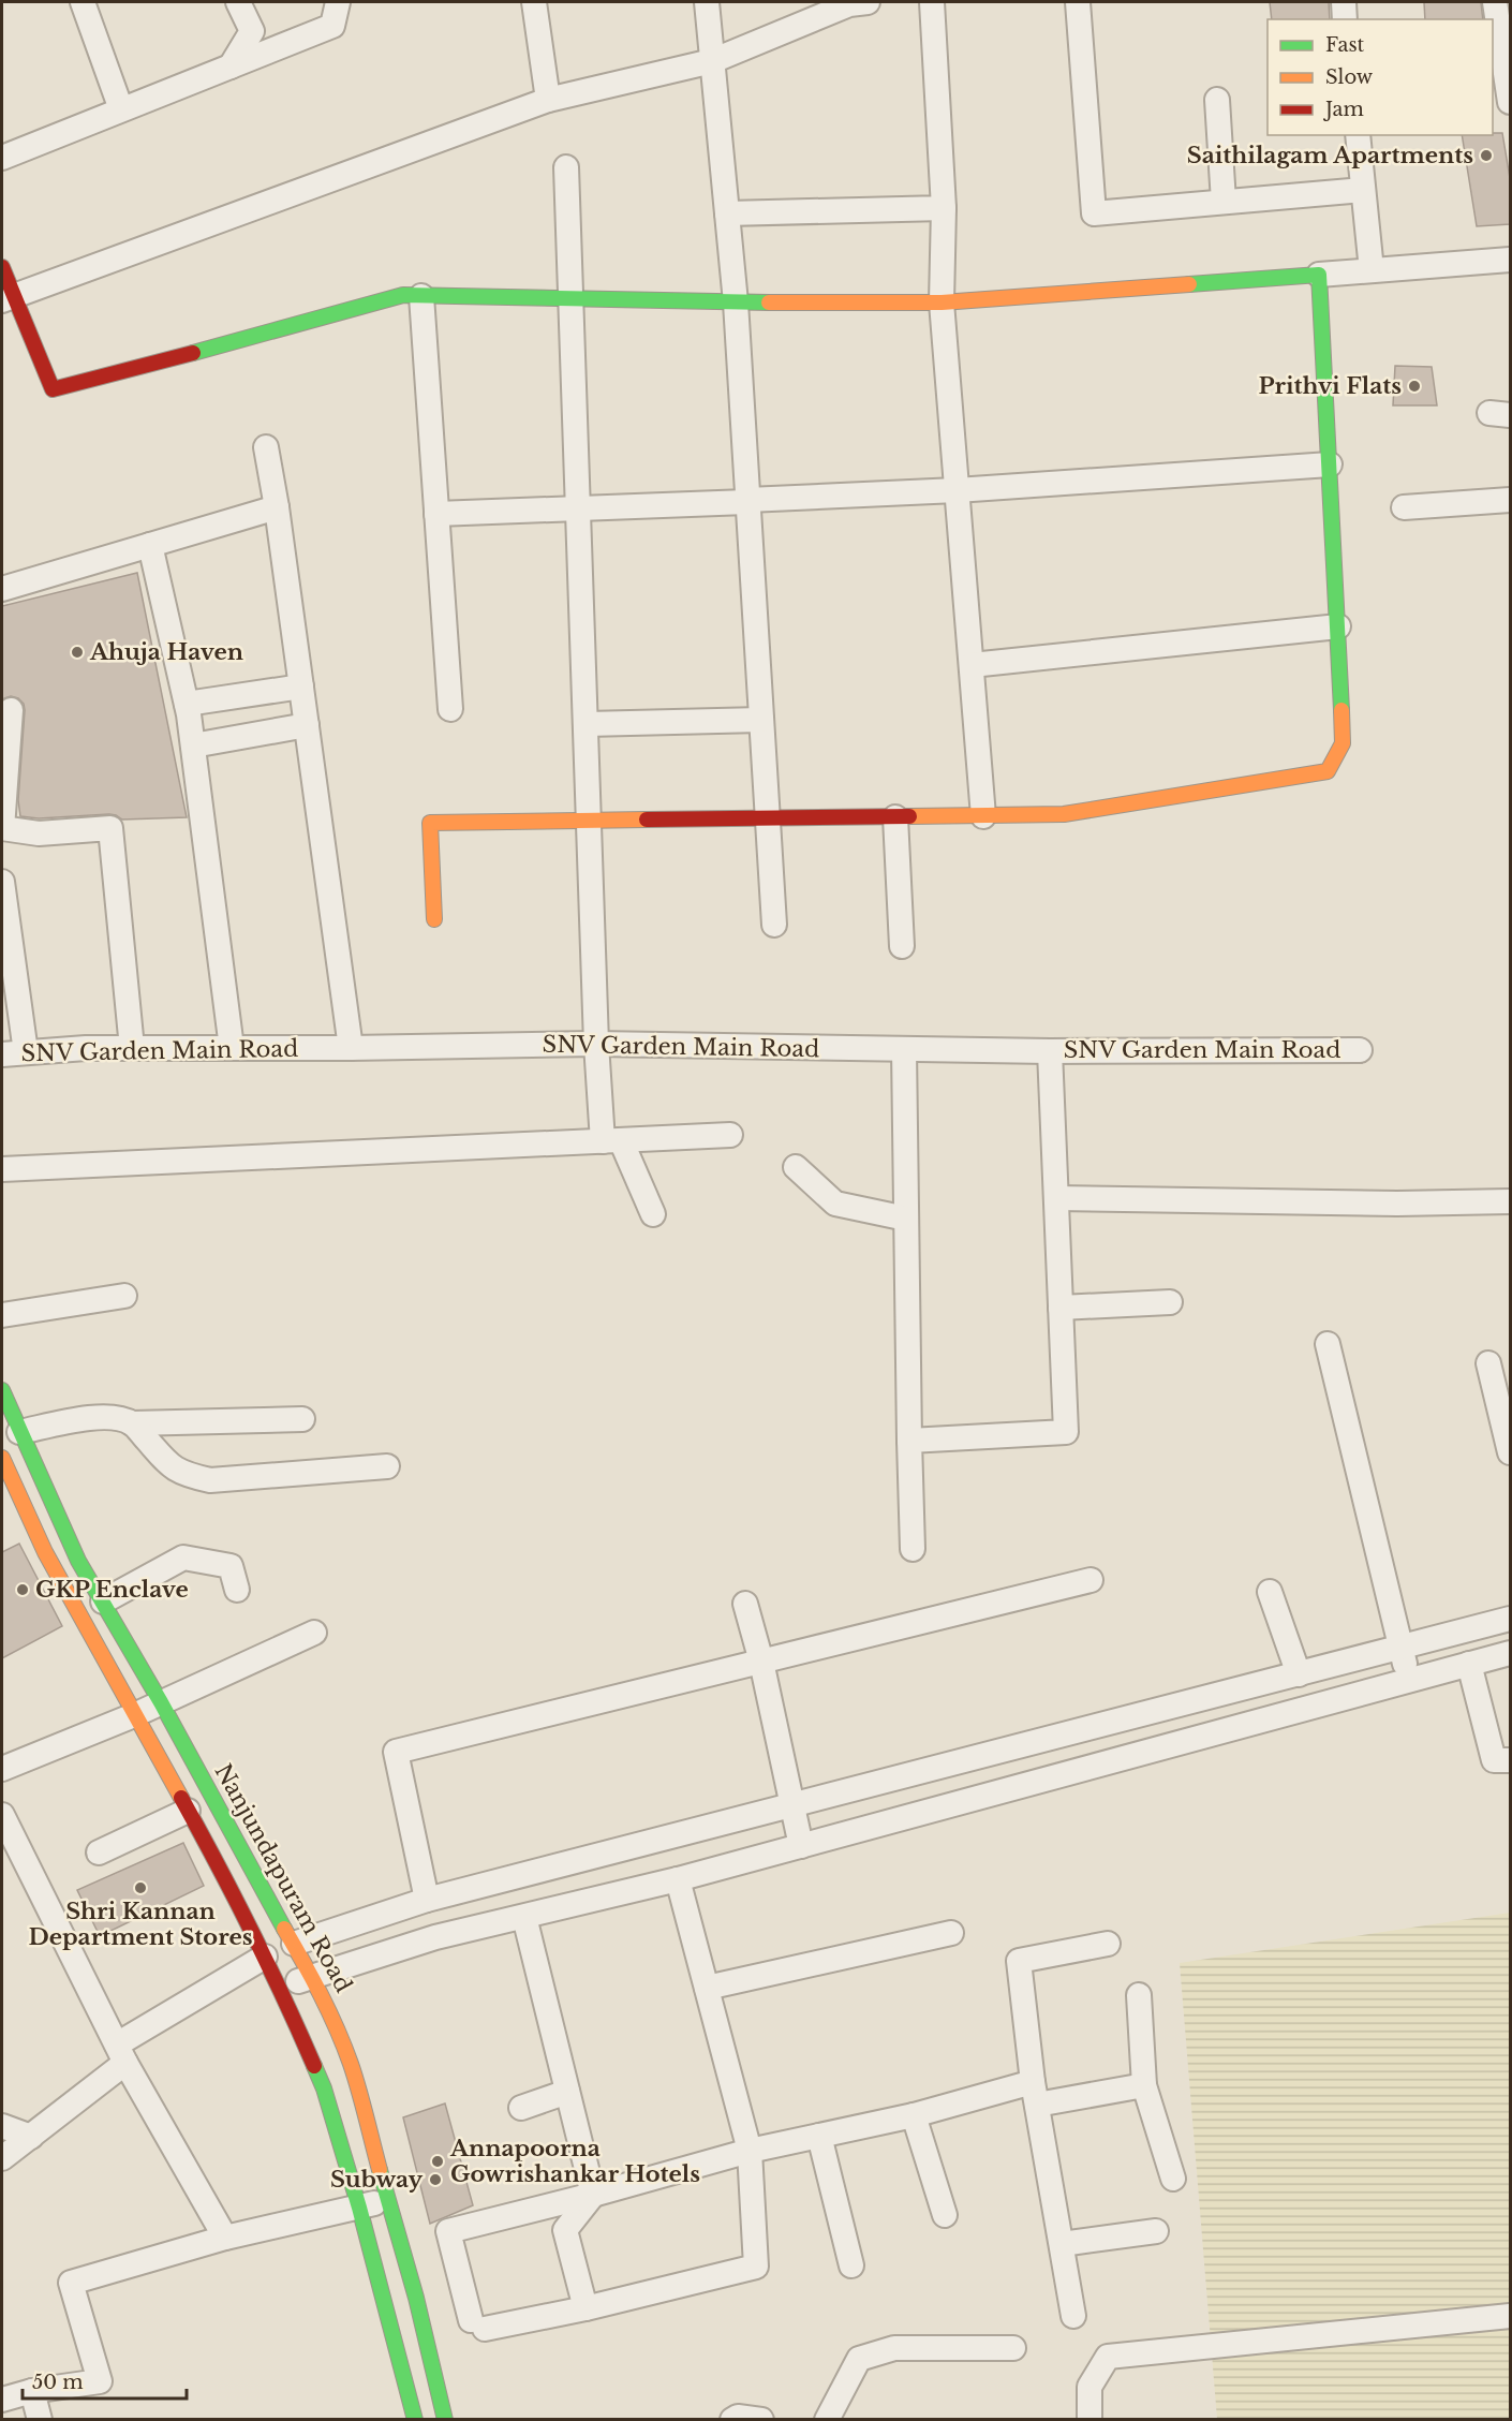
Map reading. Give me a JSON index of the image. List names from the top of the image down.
{
  "streets": {
    "street": ["SNV Garden Main Road", "Nanjundapuram Road"]
  },
  "places": [
    "Saithilagam Apartments",
    "Prithvi Flats",
    "Ahuja Haven",
    "GKP Enclave",
    "Shri Kannan Department Stores",
    "Annapoorna Gowrishankar Hotels",
    "Subway"
  ],
  "legend": ["Fast", "Slow", "Jam"],
  "scale_bar": "50 m"
}
